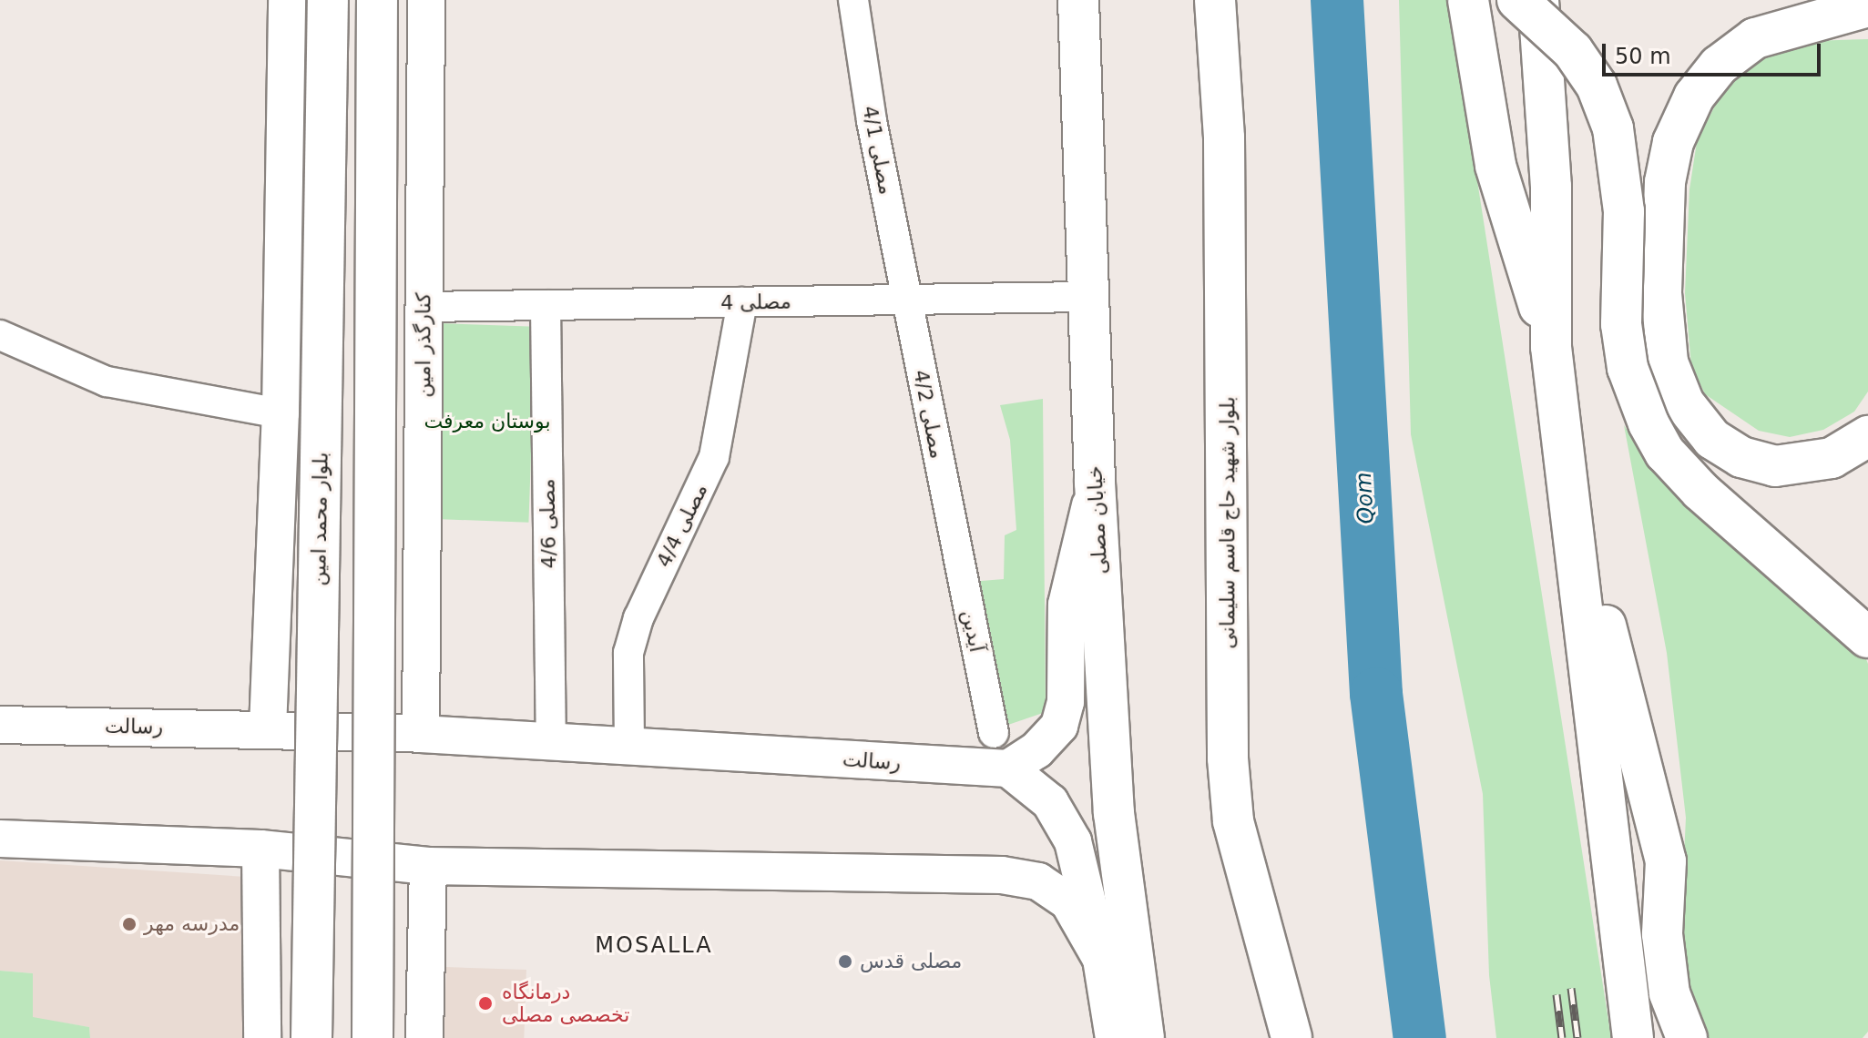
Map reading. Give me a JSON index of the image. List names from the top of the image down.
{
  "streets": {
    "main road": ["بلوار محمد امین", "خیابان مصلی", "بلوار شهید حاج قاسم سلیمانی"],
    "street": [
      "مصلی 4/1",
      "مصلی 4",
      "کنارگذر امین",
      "مصلی 4/2",
      "مصلی 4/6",
      "مصلی 4/4",
      "آیدین",
      "رسالت"
    ]
  },
  "crossings": [
    ["مصلی 4/1", "مصلی 4"],
    ["مصلی 4/1", "مصلی 4/2"],
    ["مصلی 4", "کنارگذر امین"],
    ["مصلی 4", "مصلی 4/2"],
    ["مصلی 4", "خیابان مصلی"],
    ["مصلی 4", "مصلی 4/6"],
    ["مصلی 4", "مصلی 4/4"],
    ["کنارگذر امین", "رسالت"],
    ["مصلی 4/2", "آیدین"],
    ["مصلی 4/6", "رسالت"],
    ["مصلی 4/4", "رسالت"],
    ["آیدین", "رسالت"]
  ],
  "districts": ["MOSALLA"],
  "water": ["Qom"],
  "parks": ["بوستان معرفت"],
  "places": ["مدرسه مهر", "مصلی قدس", "درمانگاه تخصصی مصلی"],
  "scale_bar": "50 m"
}
